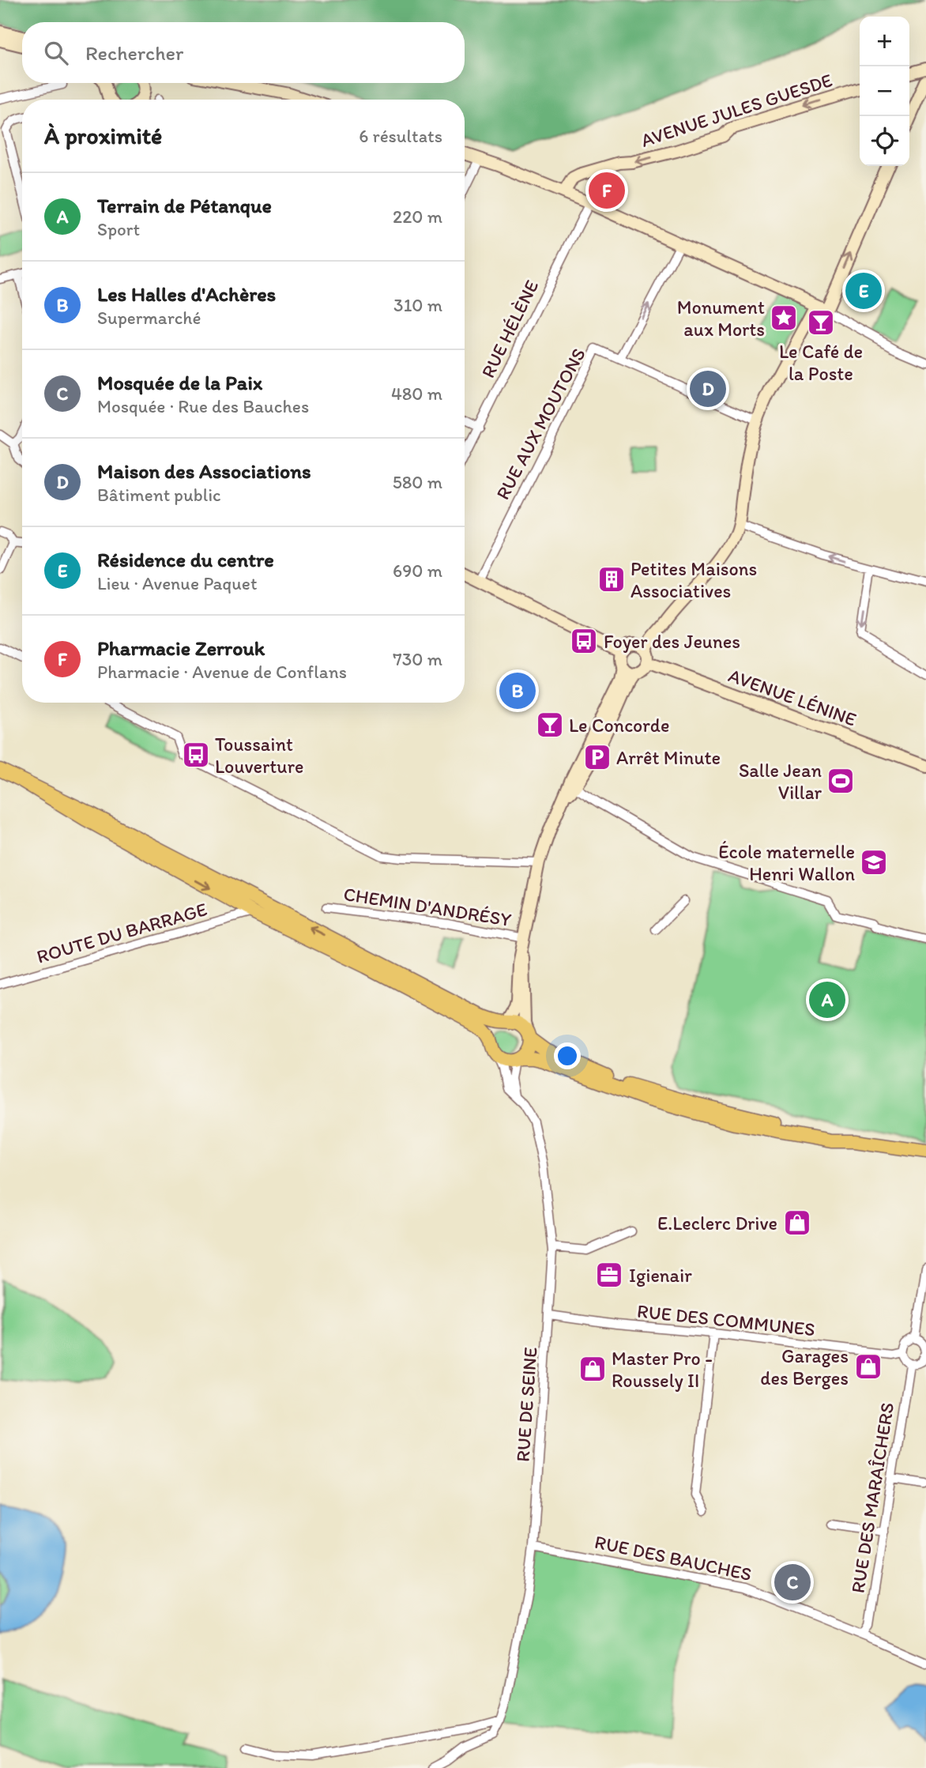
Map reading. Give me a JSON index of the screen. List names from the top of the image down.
{
  "streets": {
    "street": [
      "AVENUE JULES GUESDE",
      "RUE HÉLÈNE",
      "RUE AUX MOUTONS",
      "AVENUE LÉNINE",
      "CHEMIN D'ANDRÉSY",
      "ROUTE DU BARRAGE",
      "RUE DES COMMUNES",
      "RUE DE SEINE",
      "RUE DES MARAÎCHERS",
      "RUE DES BAUCHES"
    ]
  },
  "crossings": [
    ["RUE DES COMMUNES", "RUE DE SEINE"],
    ["RUE DES COMMUNES", "RUE DES MARAÎCHERS"],
    ["RUE DE SEINE", "RUE DES BAUCHES"],
    ["RUE DES MARAÎCHERS", "RUE DES BAUCHES"]
  ],
  "one_way": ["AVENUE JULES GUESDE"],
  "places": {
    "place": ["Monument aux Morts"],
    "bar": ["Le Café de la Poste", "Le Concorde"],
    "building": ["Petites Maisons Associatives"],
    "bus stop": ["Foyer des Jeunes", "Toussaint Louverture"],
    "parking": ["Arrêt Minute"],
    "sports": ["Salle Jean Villar"],
    "school or university": ["École maternelle Henri Wallon"],
    "shop": ["E.Leclerc Drive", "Garages des Berges", "Master Pro - Roussely II"],
    "office": ["Igienair"]
  },
  "page": {
    "map_buttons": ["+", "−"],
    "search": "Rechercher",
    "heading": ["À proximité", "6 résultats"],
    "pins": [
      "F",
      "E",
      "D",
      "B",
      "A",
      "C"
    ],
    "list": [
      {
        "mark": "A",
        "name": "Terrain de Pétanque",
        "note": "Sport",
        "value": "220 m"
      },
      {
        "mark": "B",
        "name": "Les Halles d'Achères",
        "note": "Supermarché",
        "value": "310 m"
      },
      {
        "mark": "C",
        "name": "Mosquée de la Paix",
        "note": "Mosquée · Rue des Bauches",
        "value": "480 m"
      },
      {
        "mark": "D",
        "name": "Maison des Associations",
        "note": "Bâtiment public",
        "value": "580 m"
      },
      {
        "mark": "E",
        "name": "Résidence du centre",
        "note": "Lieu · Avenue Paquet",
        "value": "690 m"
      },
      {
        "mark": "F",
        "name": "Pharmacie Zerrouk",
        "note": "Pharmacie · Avenue de Conflans",
        "value": "730 m"
      }
    ]
  }
}
